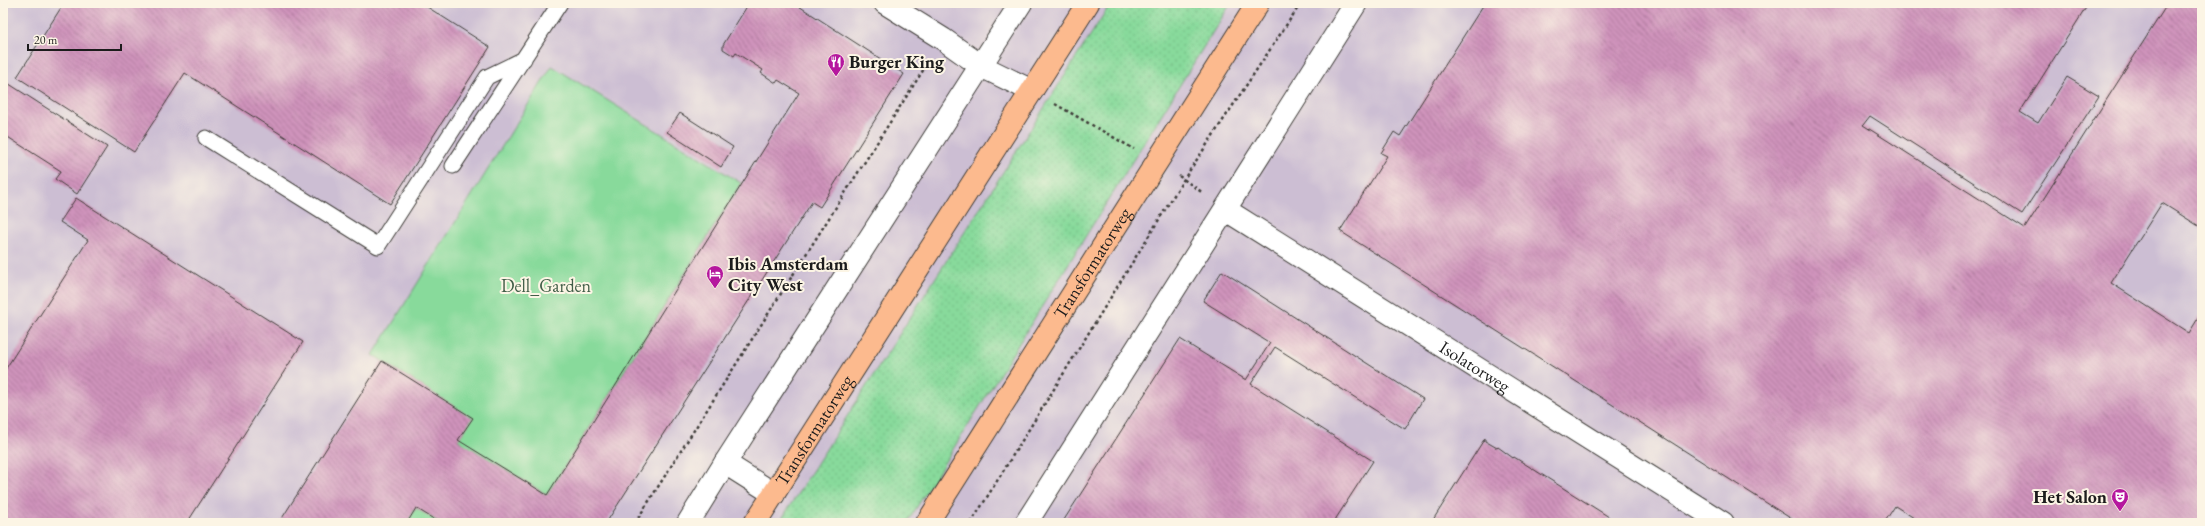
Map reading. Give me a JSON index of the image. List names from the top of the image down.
{
  "streets": {
    "main road": ["Transformatorweg"],
    "street": ["Isolatorweg"]
  },
  "parks": ["Dell_Garden"],
  "places": {
    "restaurant": ["Burger King"],
    "hotel": ["Ibis Amsterdam City West"],
    "theatre": ["Het Salon"]
  },
  "scale_bar": "20 m"
}
